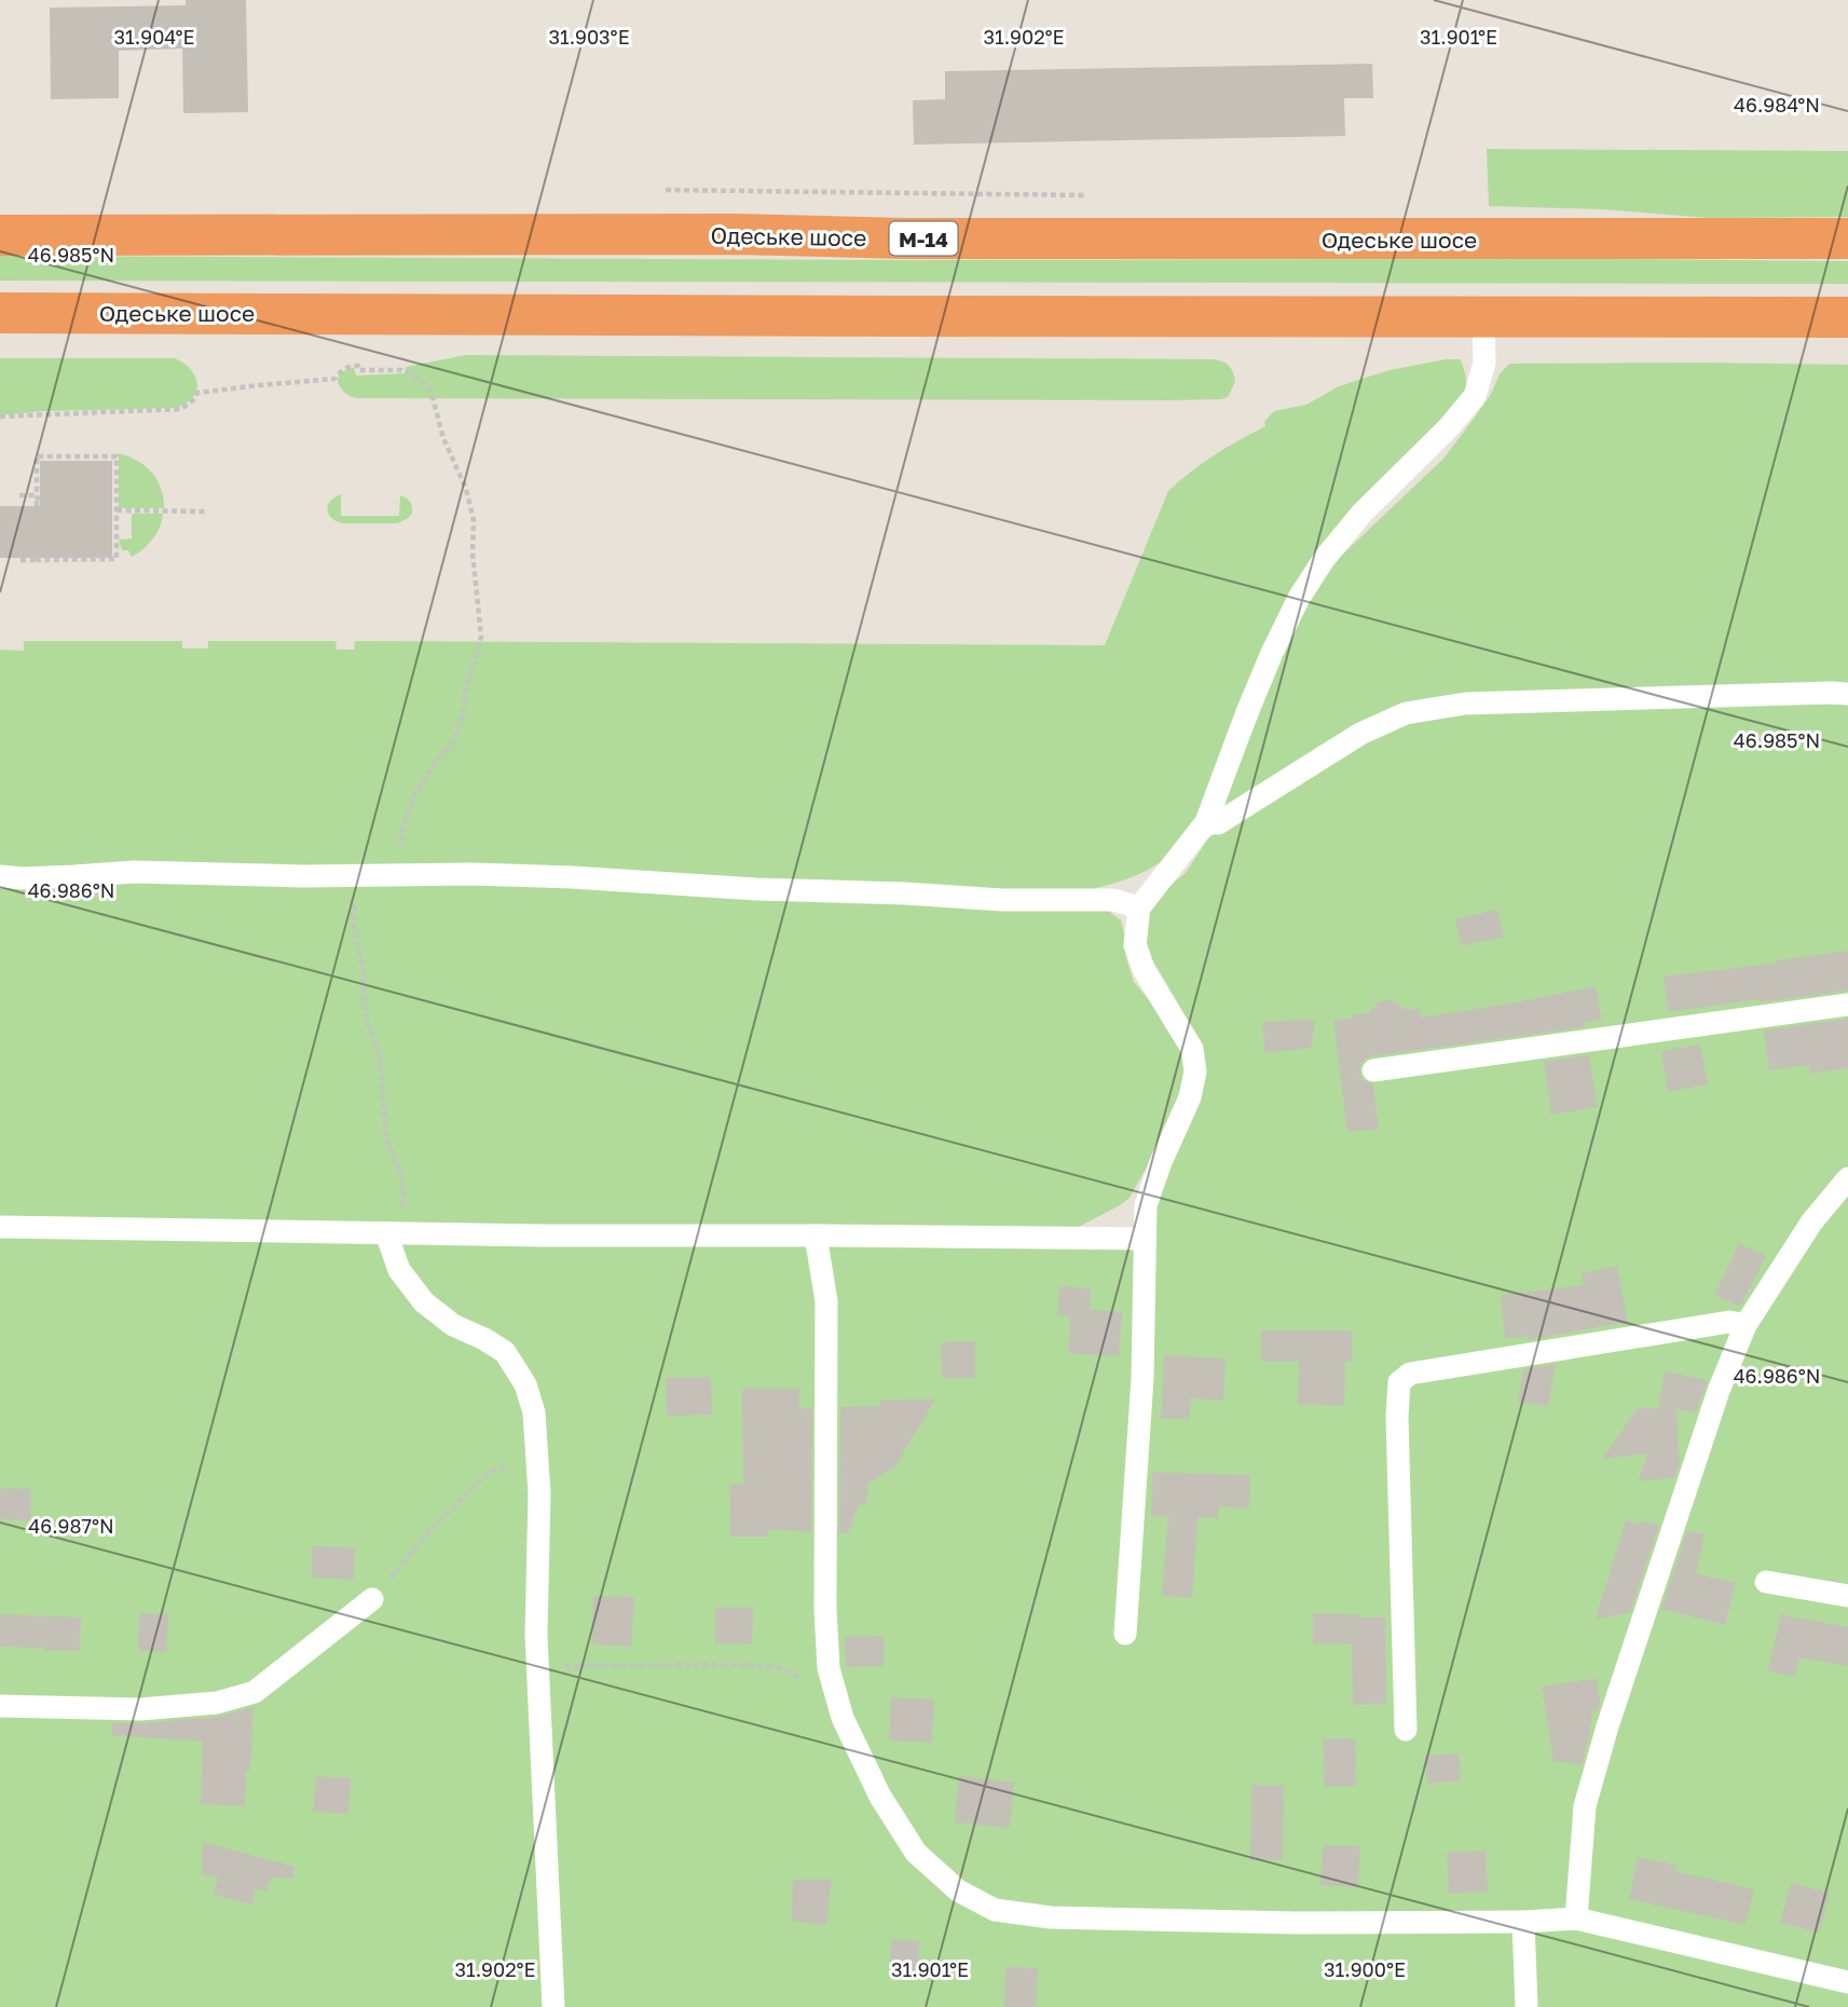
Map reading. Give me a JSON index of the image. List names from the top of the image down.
{
  "streets": {
    "highway": ["Одеське шосе", "М-14"]
  },
  "coordinates": [
    "31.904°E",
    "31.903°E",
    "31.902°E",
    "31.901°E",
    "46.984°N",
    "46.985°N",
    "46.986°N",
    "46.987°N",
    "31.900°E"
  ]
}
